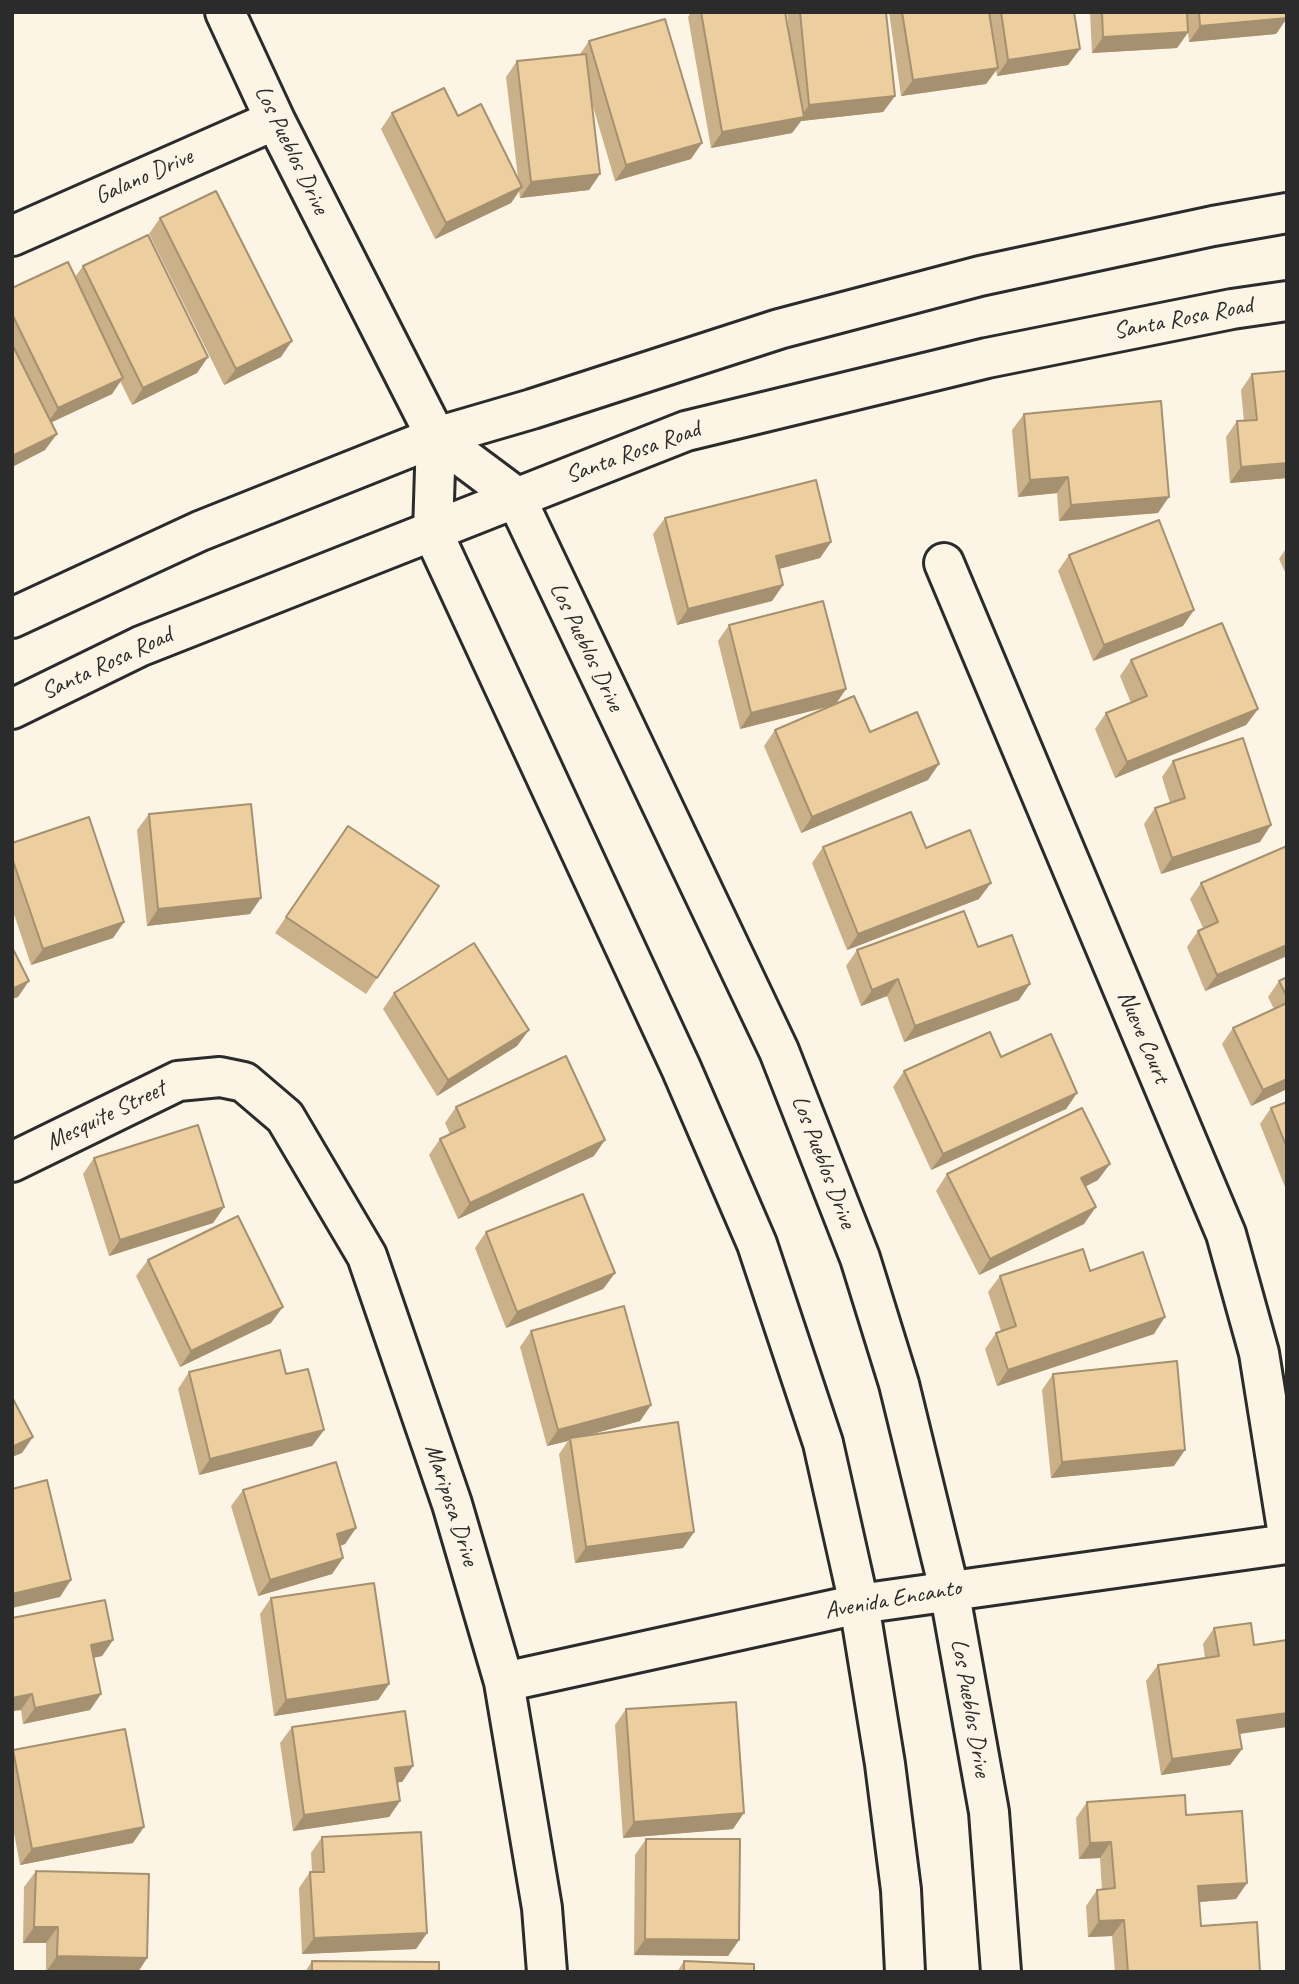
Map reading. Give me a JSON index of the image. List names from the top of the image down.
{
  "streets": {
    "street": [
      "Los Pueblos Drive",
      "Galano Drive",
      "Santa Rosa Road",
      "Nueve Court",
      "Mesquite Street",
      "Mariposa Drive",
      "Avenida Encanto"
    ]
  },
  "crossings": [
    ["Los Pueblos Drive", "Galano Drive"],
    ["Los Pueblos Drive", "Santa Rosa Road"],
    ["Los Pueblos Drive", "Avenida Encanto"],
    ["Mesquite Street", "Mariposa Drive"],
    ["Mariposa Drive", "Avenida Encanto"]
  ]
}
